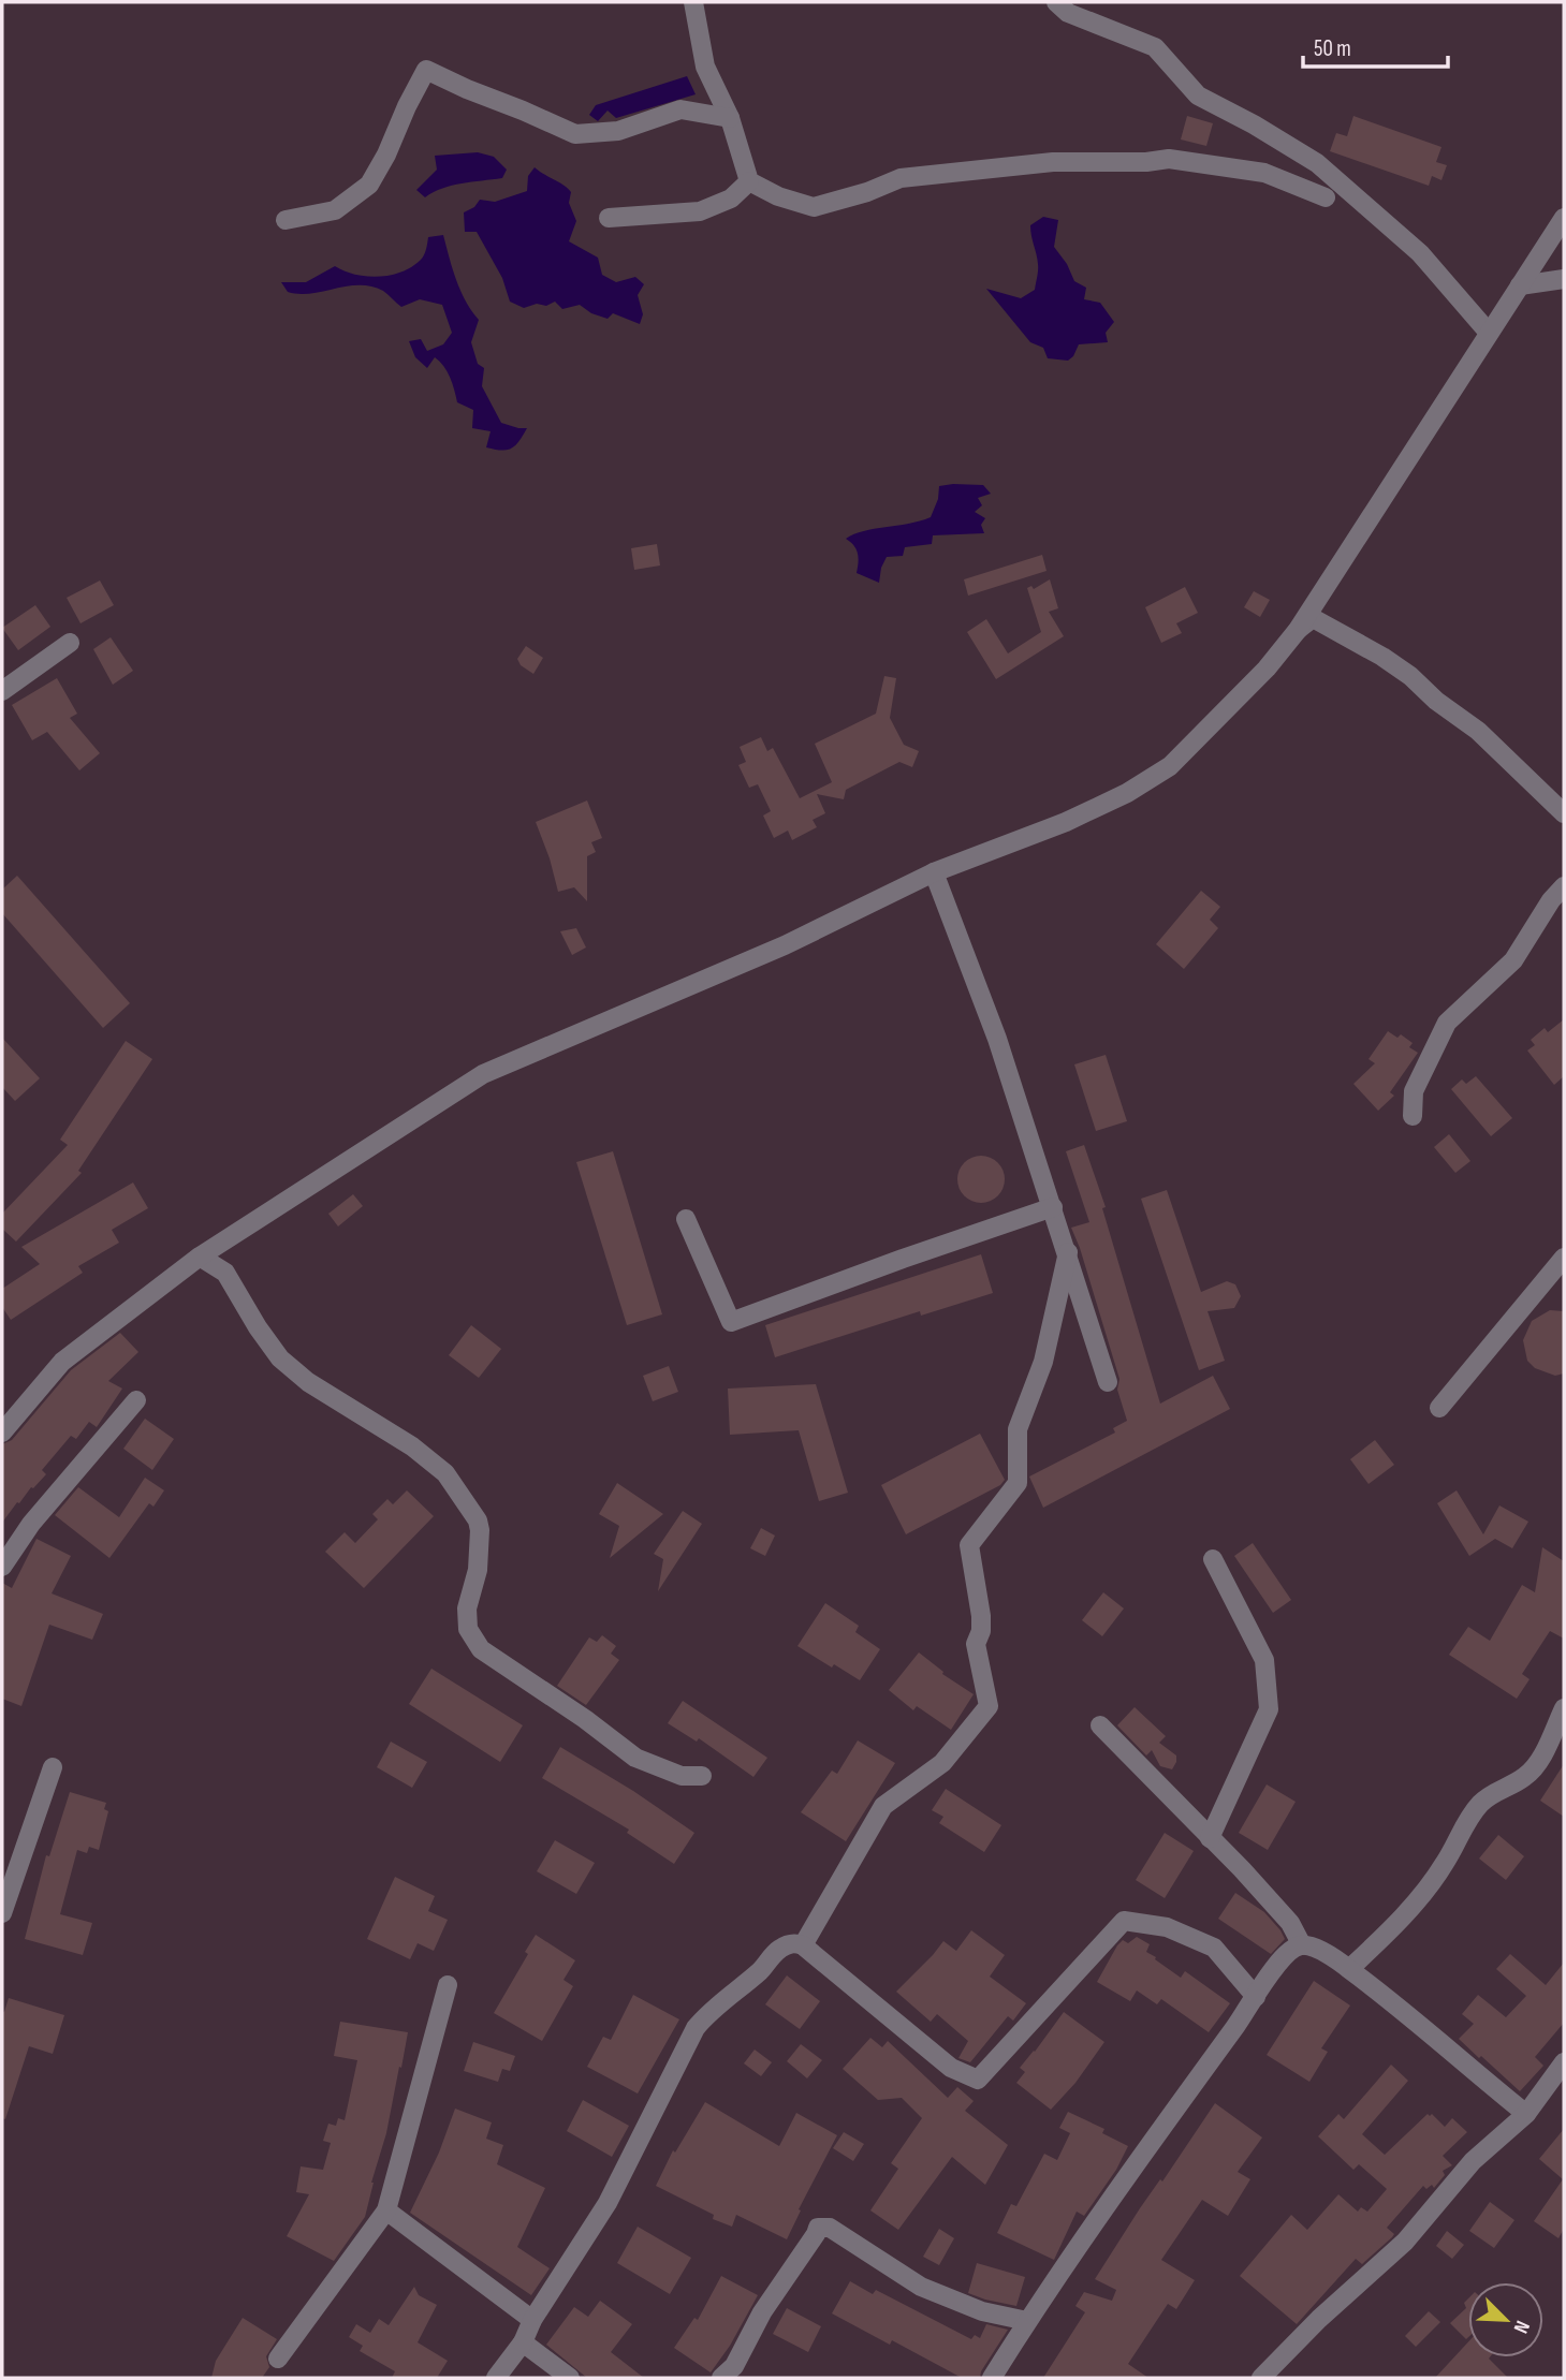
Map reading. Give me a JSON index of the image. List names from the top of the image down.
{
  "scale_bar": "50 m",
  "north": "bottom right"
}
